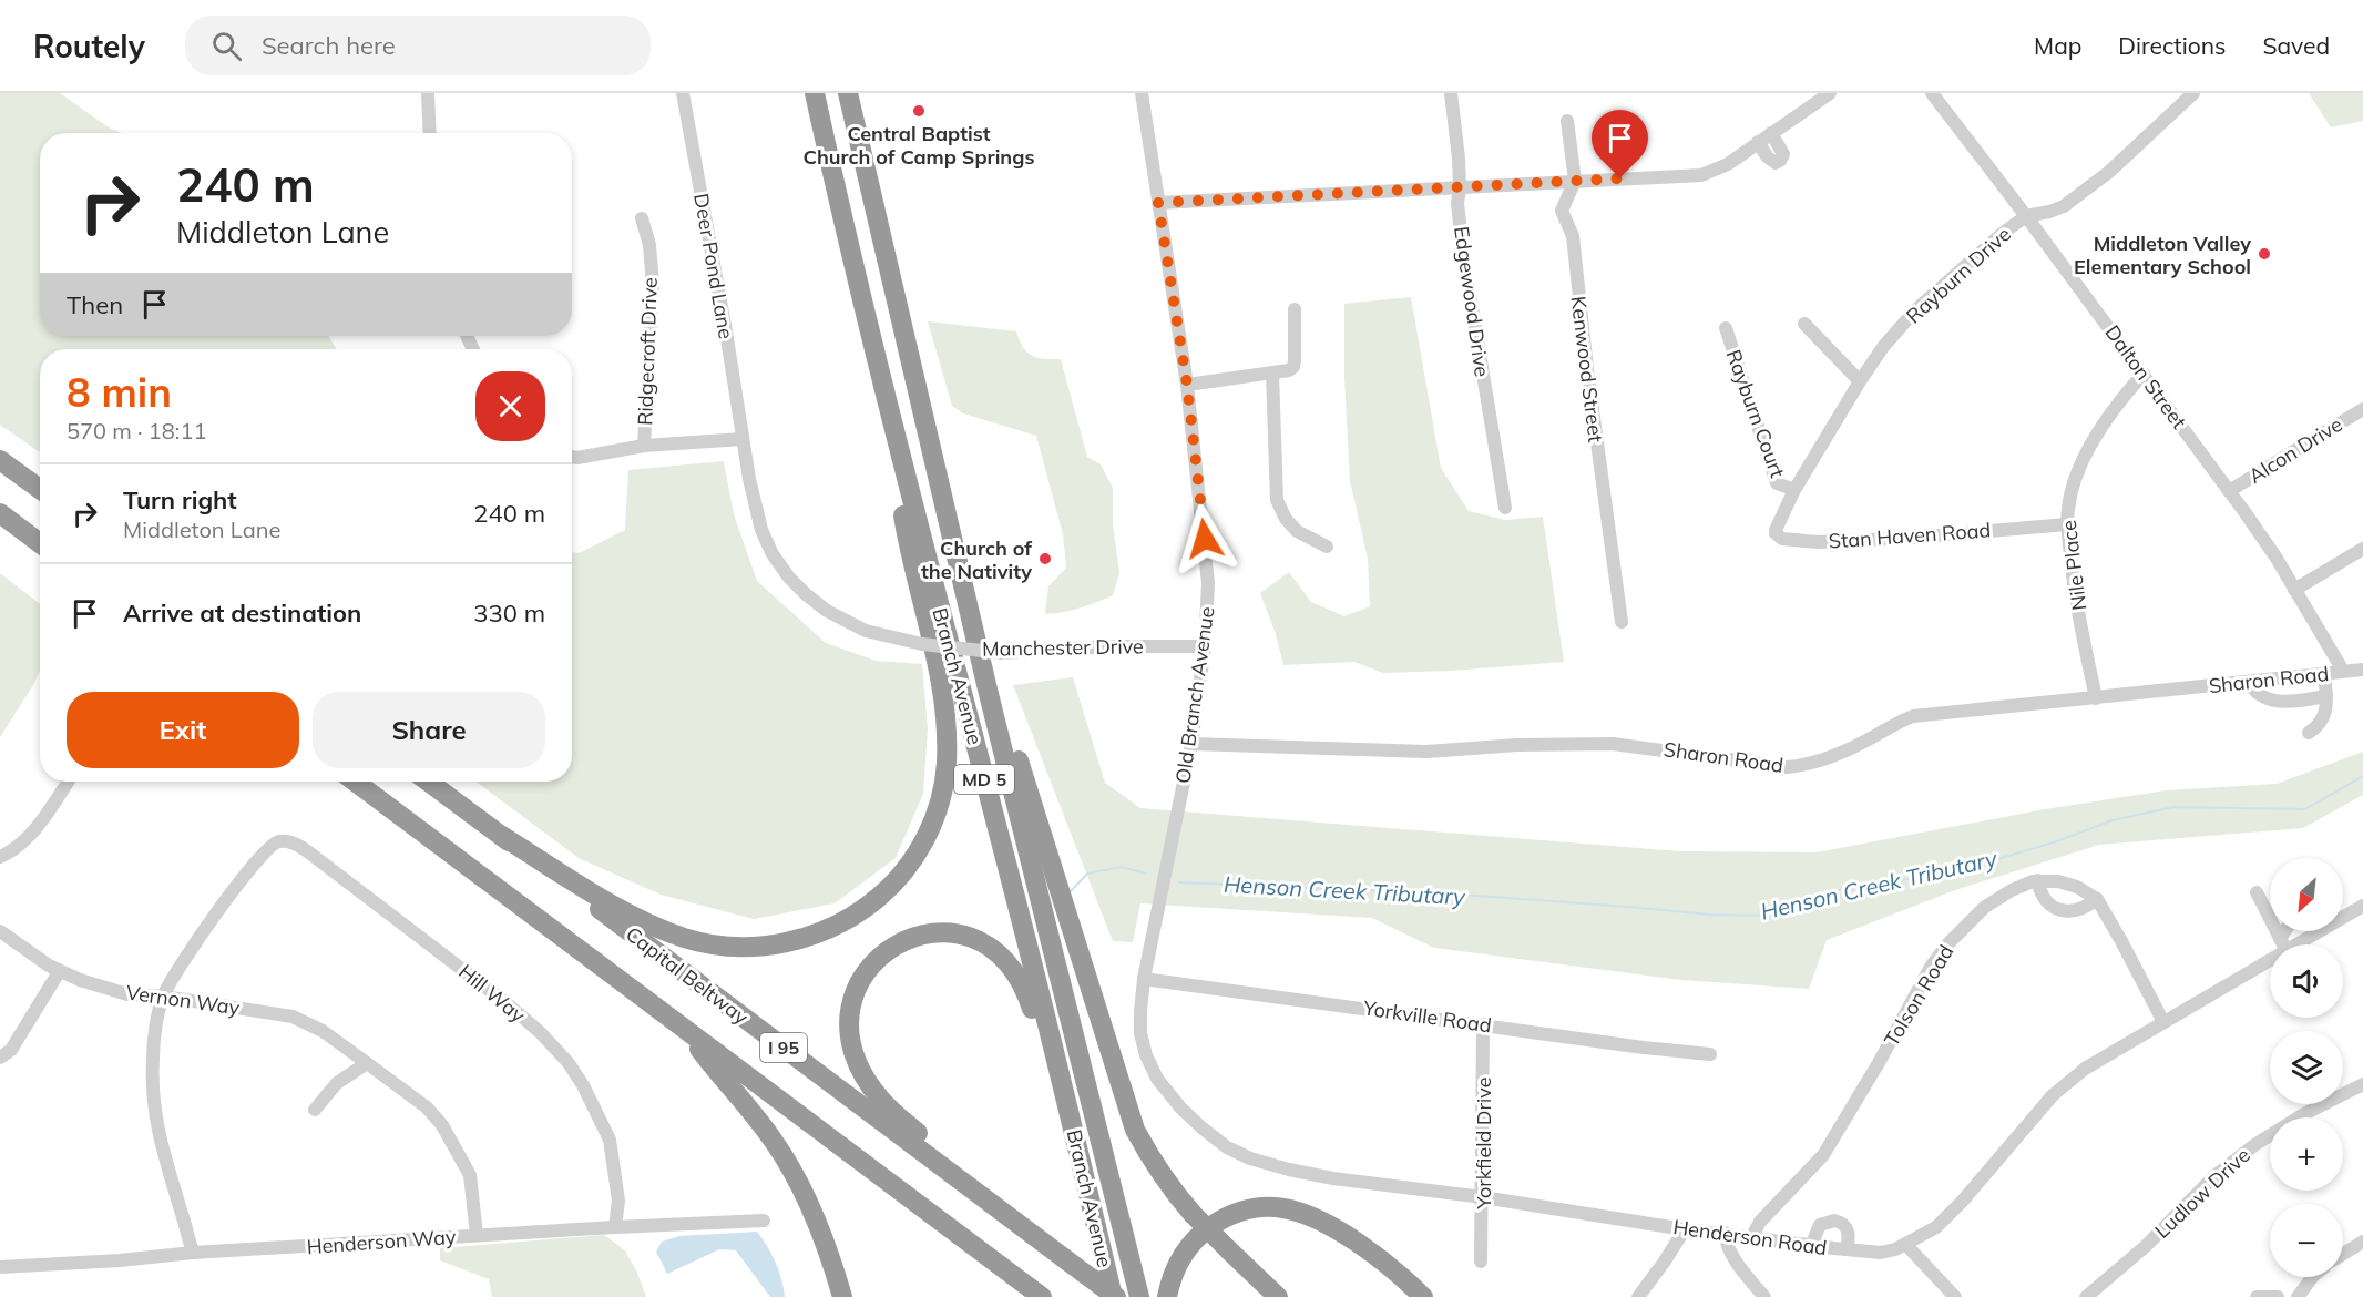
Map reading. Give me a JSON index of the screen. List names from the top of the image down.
{
  "streets": {
    "highway": [
      "Branch Avenue",
      "MD 5",
      "Capital Beltway",
      "I 95"
    ],
    "street": [
      "Deer Pond Lane",
      "Rayburn Drive",
      "Edgewood Drive",
      "Ridgecroft Drive",
      "Kenwood Street",
      "Dalton Street",
      "Rayburn Court",
      "Alcon Drive",
      "Stan Haven Road",
      "Nile Place",
      "Manchester Drive",
      "Sharon Road",
      "Old Branch Avenue",
      "Hill Way",
      "Tolson Road",
      "Vernon Way",
      "Yorkville Road",
      "Yorkfield Drive",
      "Ludlow Drive",
      "Henderson Road",
      "Henderson Way"
    ]
  },
  "crossings": [
    ["Deer Pond Lane", "Manchester Drive"],
    ["Rayburn Drive", "Dalton Street"],
    ["Rayburn Drive", "Rayburn Court"],
    ["Rayburn Drive", "Stan Haven Road"],
    ["Dalton Street", "Alcon Drive"],
    ["Dalton Street", "Nile Place"],
    ["Dalton Street", "Sharon Road"],
    ["Stan Haven Road", "Nile Place"],
    ["Nile Place", "Sharon Road"],
    ["Manchester Drive", "Old Branch Avenue"],
    ["Branch Avenue", "Capital Beltway"],
    ["Sharon Road", "Old Branch Avenue"],
    ["Old Branch Avenue", "Yorkville Road"],
    ["Old Branch Avenue", "Henderson Road"],
    ["Hill Way", "Vernon Way"],
    ["Hill Way", "Henderson Way"],
    ["Tolson Road", "Henderson Road"],
    ["Vernon Way", "Henderson Way"],
    ["Yorkville Road", "Yorkfield Drive"],
    ["Yorkville Road", "Henderson Road"],
    ["Yorkfield Drive", "Henderson Road"]
  ],
  "water": ["Henson Creek Tributary"],
  "places": ["Central Baptist Church of Camp Springs", "Middleton Valley Elementary School", "Church of the Nativity"],
  "north": "bottom left",
  "page": {
    "header": "Routely",
    "search": "Search here",
    "nav": ["Map", "Directions", "Saved"],
    "turn": ["240 m", "Middleton Lane"],
    "then": "Then",
    "heading": ["8 min", "570 m · 18:11"],
    "list": [
      {
        "name": "Turn right",
        "note": "Middleton Lane",
        "value": "240 m"
      },
      {
        "name": "Arrive at destination",
        "value": "330 m"
      }
    ],
    "buttons": ["Exit", "Share"],
    "map_buttons": ["+", "−"]
  }
}
